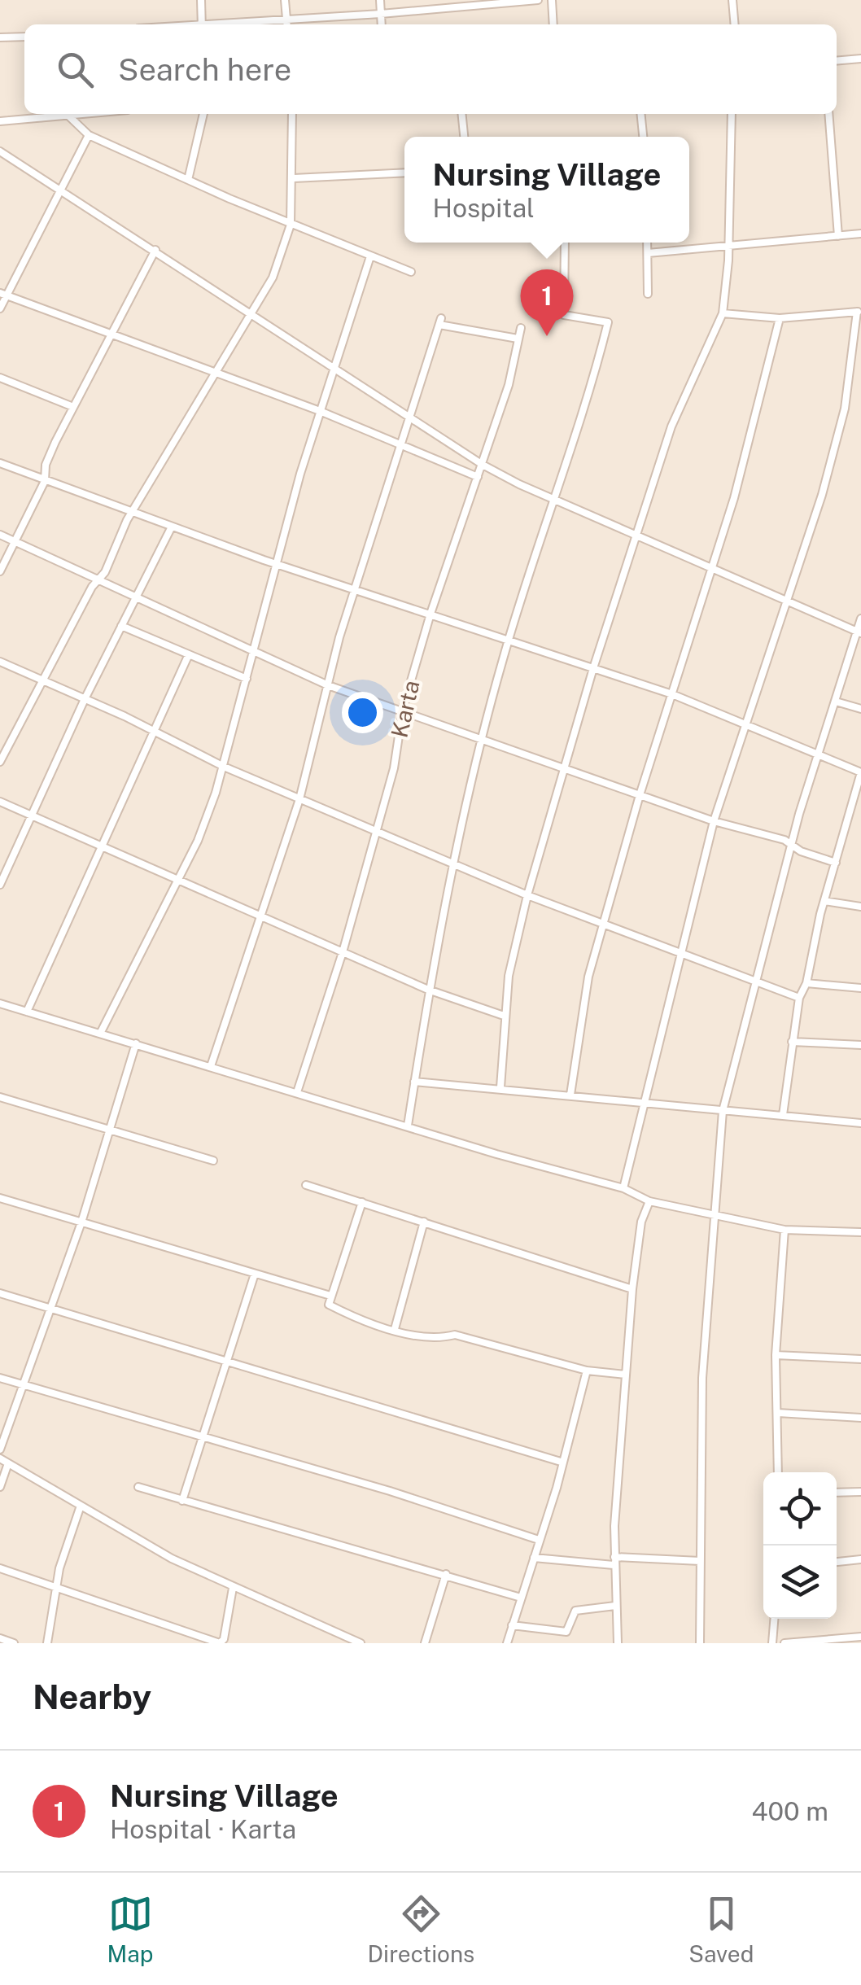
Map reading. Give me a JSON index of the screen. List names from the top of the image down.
{
  "streets": {
    "street": ["Karta"]
  },
  "page": {
    "search": "Search here",
    "popup": ["Nursing Village", "Hospital"],
    "pins": "1",
    "heading": "Nearby",
    "list": [
      {
        "mark": "1",
        "name": "Nursing Village",
        "note": "Hospital · Karta",
        "value": "400 m"
      }
    ],
    "nav": ["Map", "Directions", "Saved"]
  }
}
